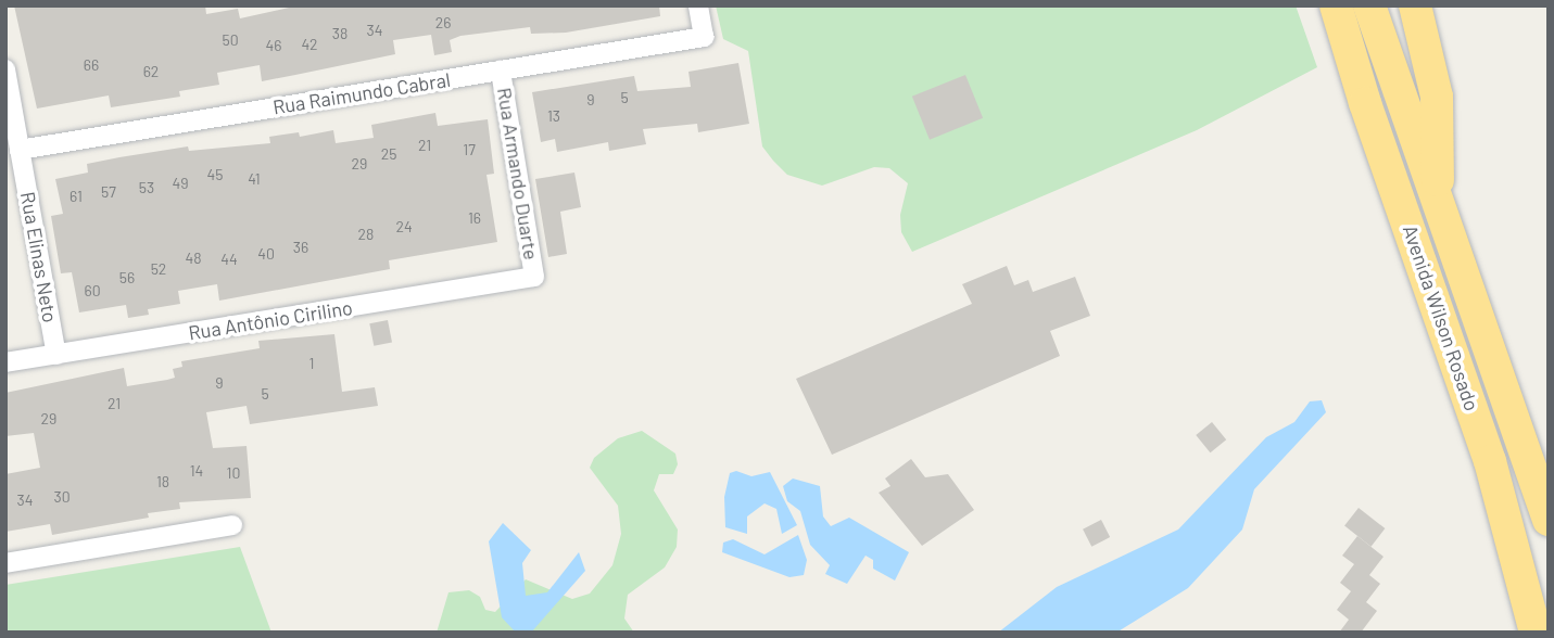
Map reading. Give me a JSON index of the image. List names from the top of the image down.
{
  "streets": {
    "highway": ["Avenida Wilson Rosado"],
    "street": [
      "Rua Raimundo Cabral",
      "Rua Armando Duarte",
      "Rua Elinas Neto",
      "Rua Antônio Cirilino"
    ]
  },
  "crossings": [
    ["Rua Raimundo Cabral", "Rua Armando Duarte"],
    ["Rua Raimundo Cabral", "Rua Elinas Neto"],
    ["Rua Armando Duarte", "Rua Antônio Cirilino"],
    ["Rua Elinas Neto", "Rua Antônio Cirilino"]
  ],
  "house_numbers": [
    "26",
    "34",
    "38",
    "50",
    "42",
    "46",
    "66",
    "62",
    "5",
    "9",
    "13",
    "21",
    "17",
    "25",
    "29",
    "45",
    "41",
    "49",
    "53",
    "57",
    "61",
    "16",
    "24",
    "28",
    "36",
    "40",
    "48",
    "44",
    "52",
    "56",
    "60",
    "1",
    "9",
    "5",
    "21",
    "29",
    "14",
    "10",
    "18",
    "30",
    "34"
  ]
}
